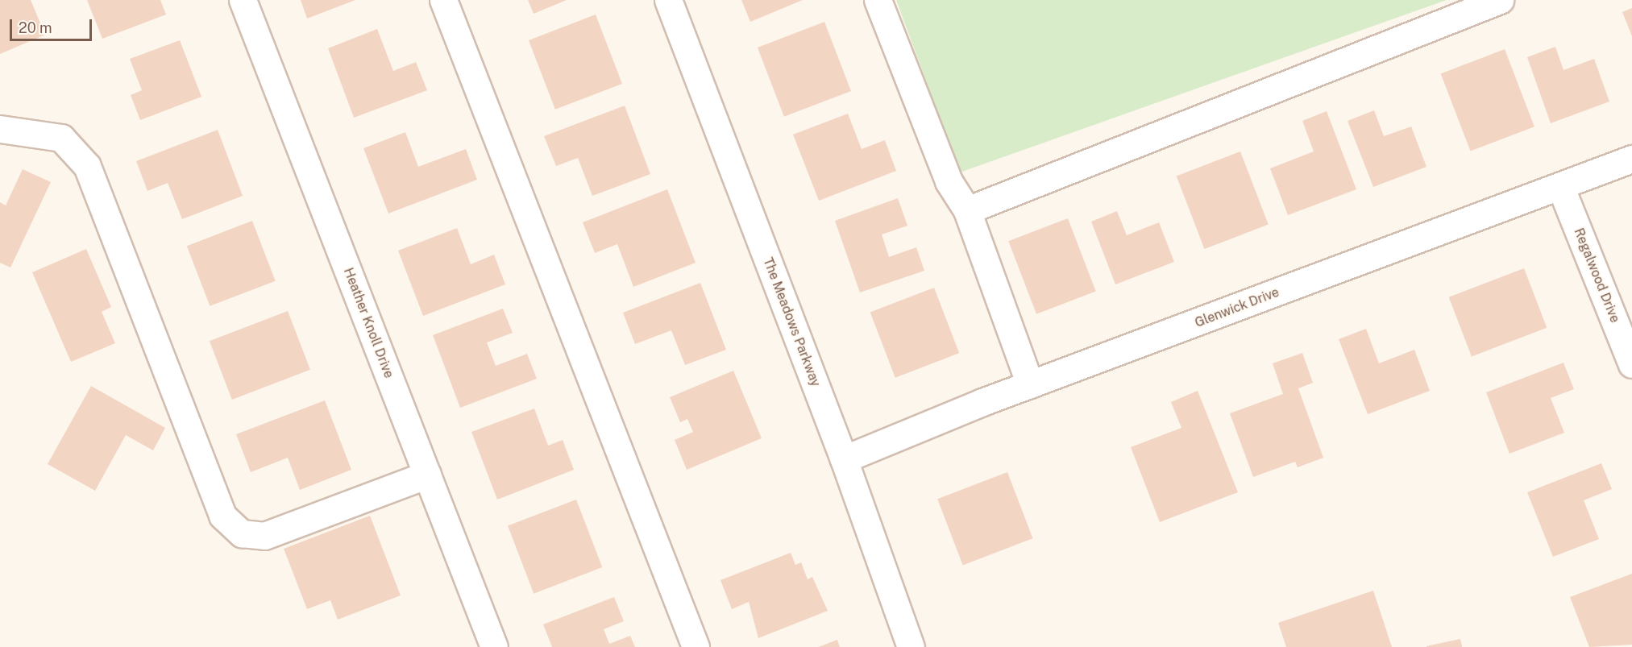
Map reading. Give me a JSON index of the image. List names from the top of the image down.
{
  "streets": {
    "street": [
      "Regalwood Drive",
      "Glenwick Drive",
      "The Meadows Parkway",
      "Heather Knoll Drive"
    ]
  },
  "crossings": [
    ["Regalwood Drive", "Glenwick Drive"],
    ["Glenwick Drive", "The Meadows Parkway"]
  ],
  "scale_bar": "20 m"
}
